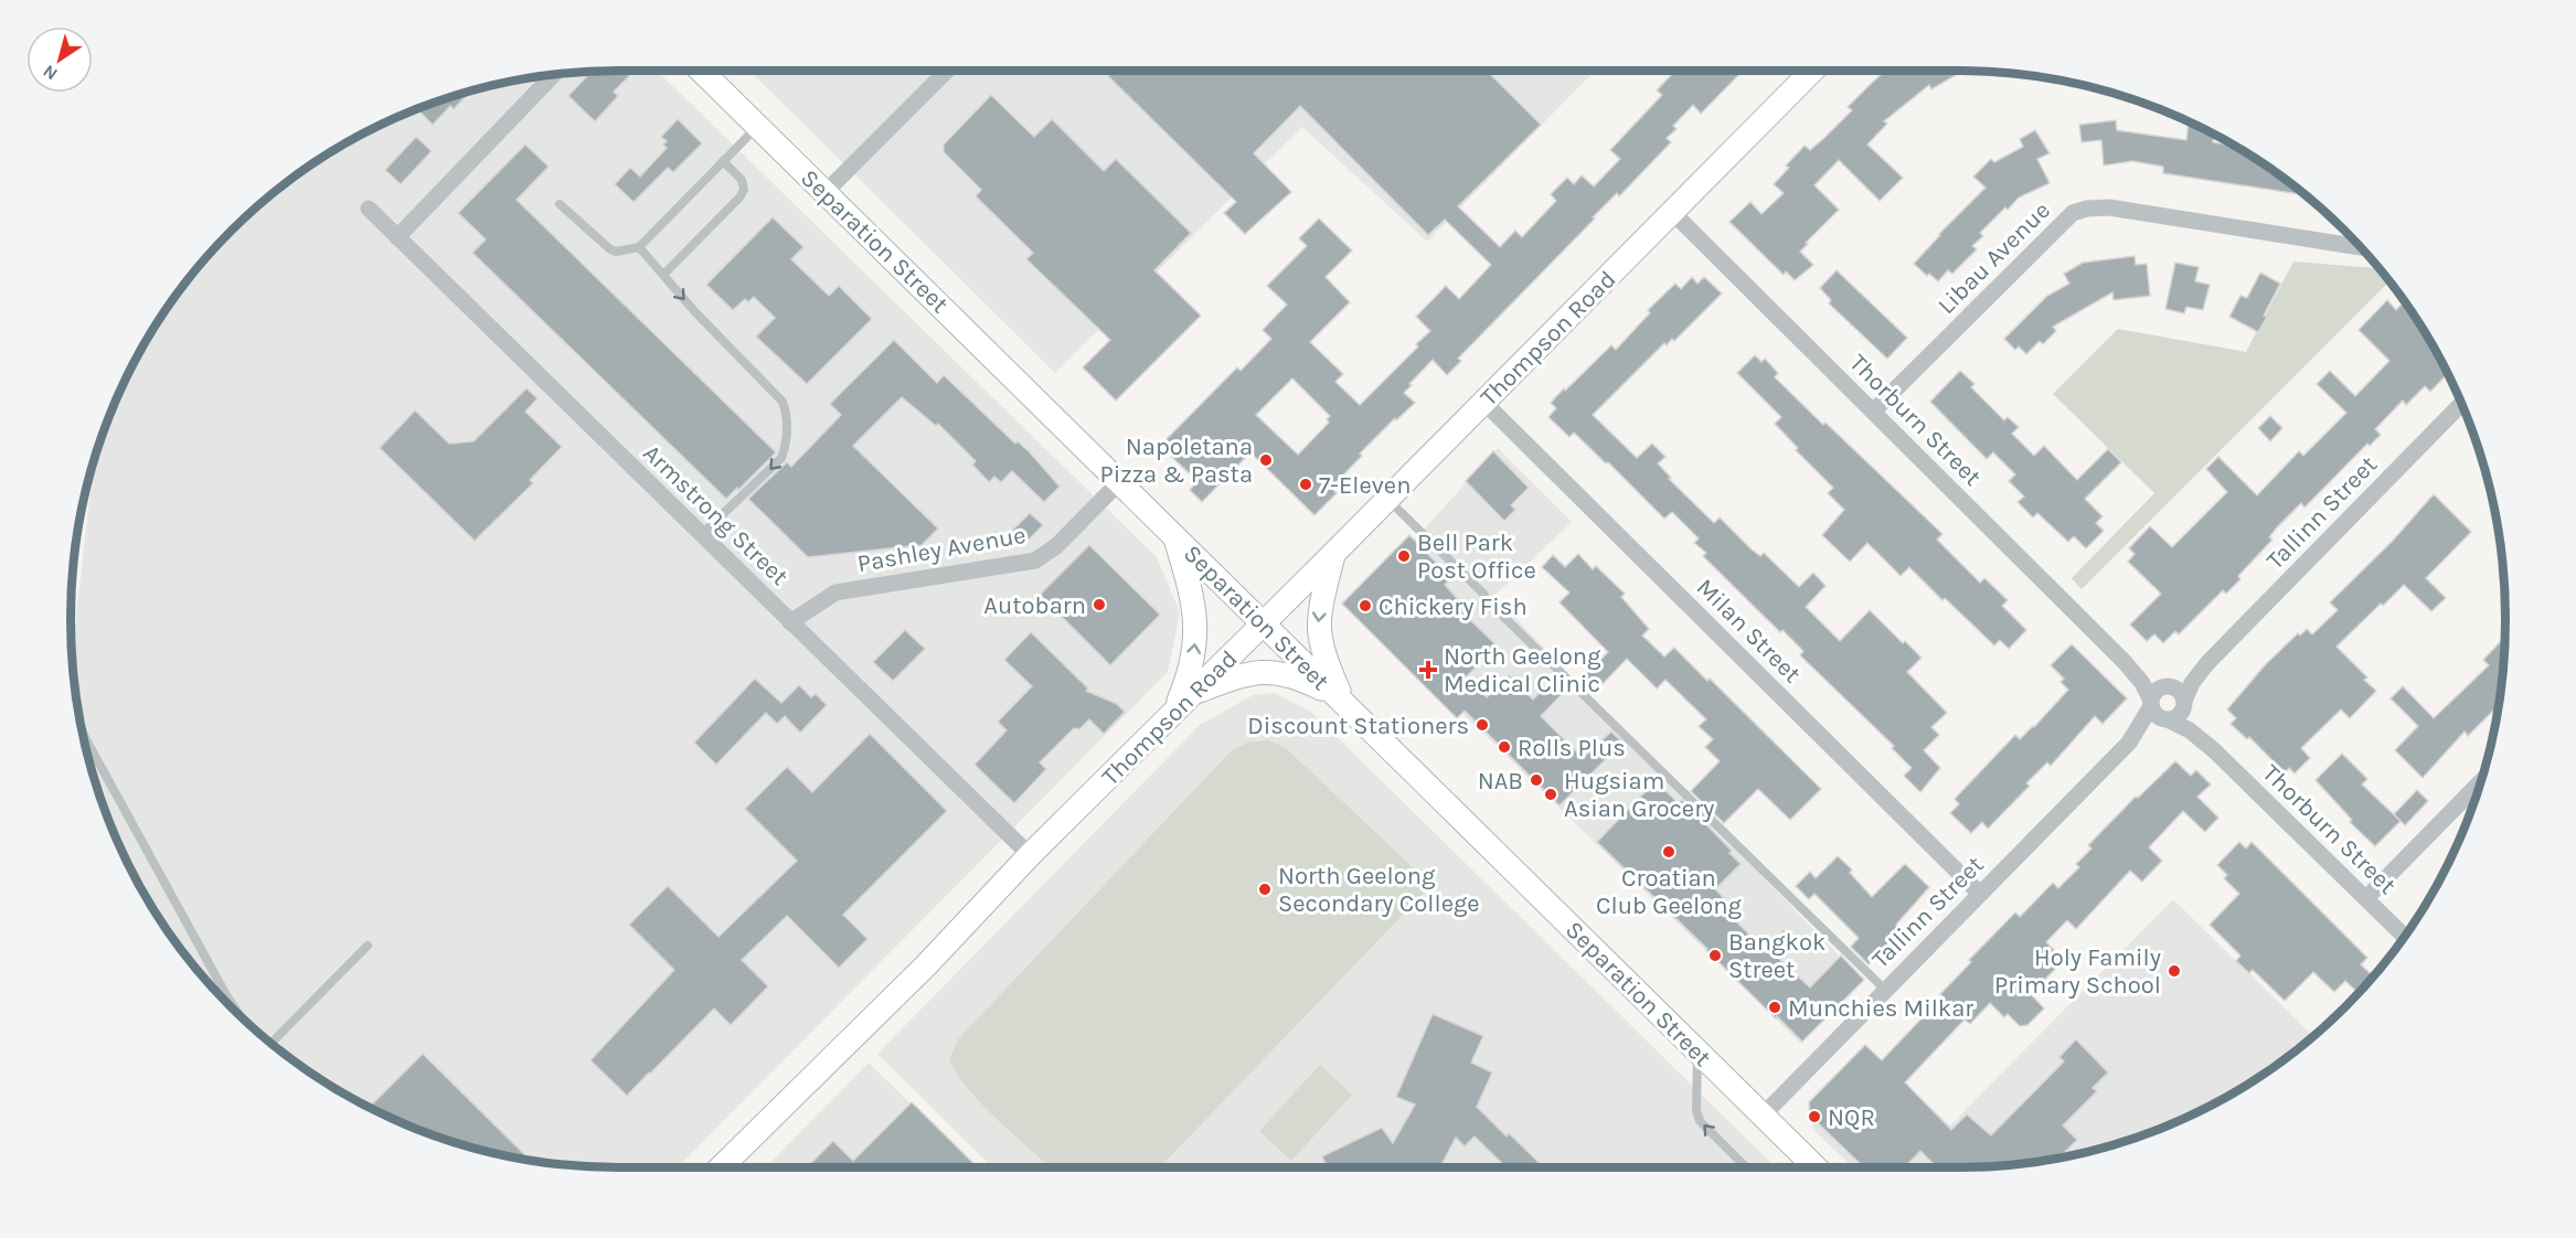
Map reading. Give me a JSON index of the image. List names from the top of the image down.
{
  "streets": {
    "main road": ["Separation Street", "Thompson Road"],
    "street": [
      "Libau Avenue",
      "Thorburn Street",
      "Tallinn Street",
      "Armstrong Street",
      "Pashley Avenue",
      "Milan Street"
    ]
  },
  "crossings": [
    ["Separation Street", "Thompson Road"],
    ["Separation Street", "Tallinn Street"],
    ["Separation Street", "Pashley Avenue"],
    ["Libau Avenue", "Thorburn Street"],
    ["Thompson Road", "Thorburn Street"],
    ["Thompson Road", "Armstrong Street"],
    ["Thompson Road", "Milan Street"],
    ["Thorburn Street", "Tallinn Street"],
    ["Tallinn Street", "Milan Street"],
    ["Armstrong Street", "Pashley Avenue"]
  ],
  "places": {
    "other": [
      "Napoletana Pizza & Pasta",
      "7-Eleven",
      "Bell Park Post Office",
      "Autobarn",
      "Chickery Fish",
      "Discount Stationers",
      "Rolls Plus",
      "NAB",
      "Hugsiam Asian Grocery",
      "Croatian Club Geelong",
      "North Geelong Secondary College",
      "Bangkok Street",
      "Holy Family Primary School",
      "Munchies Milkar",
      "NQR"
    ],
    "health": ["North Geelong Medical Clinic"]
  },
  "north": "bottom left"
}
